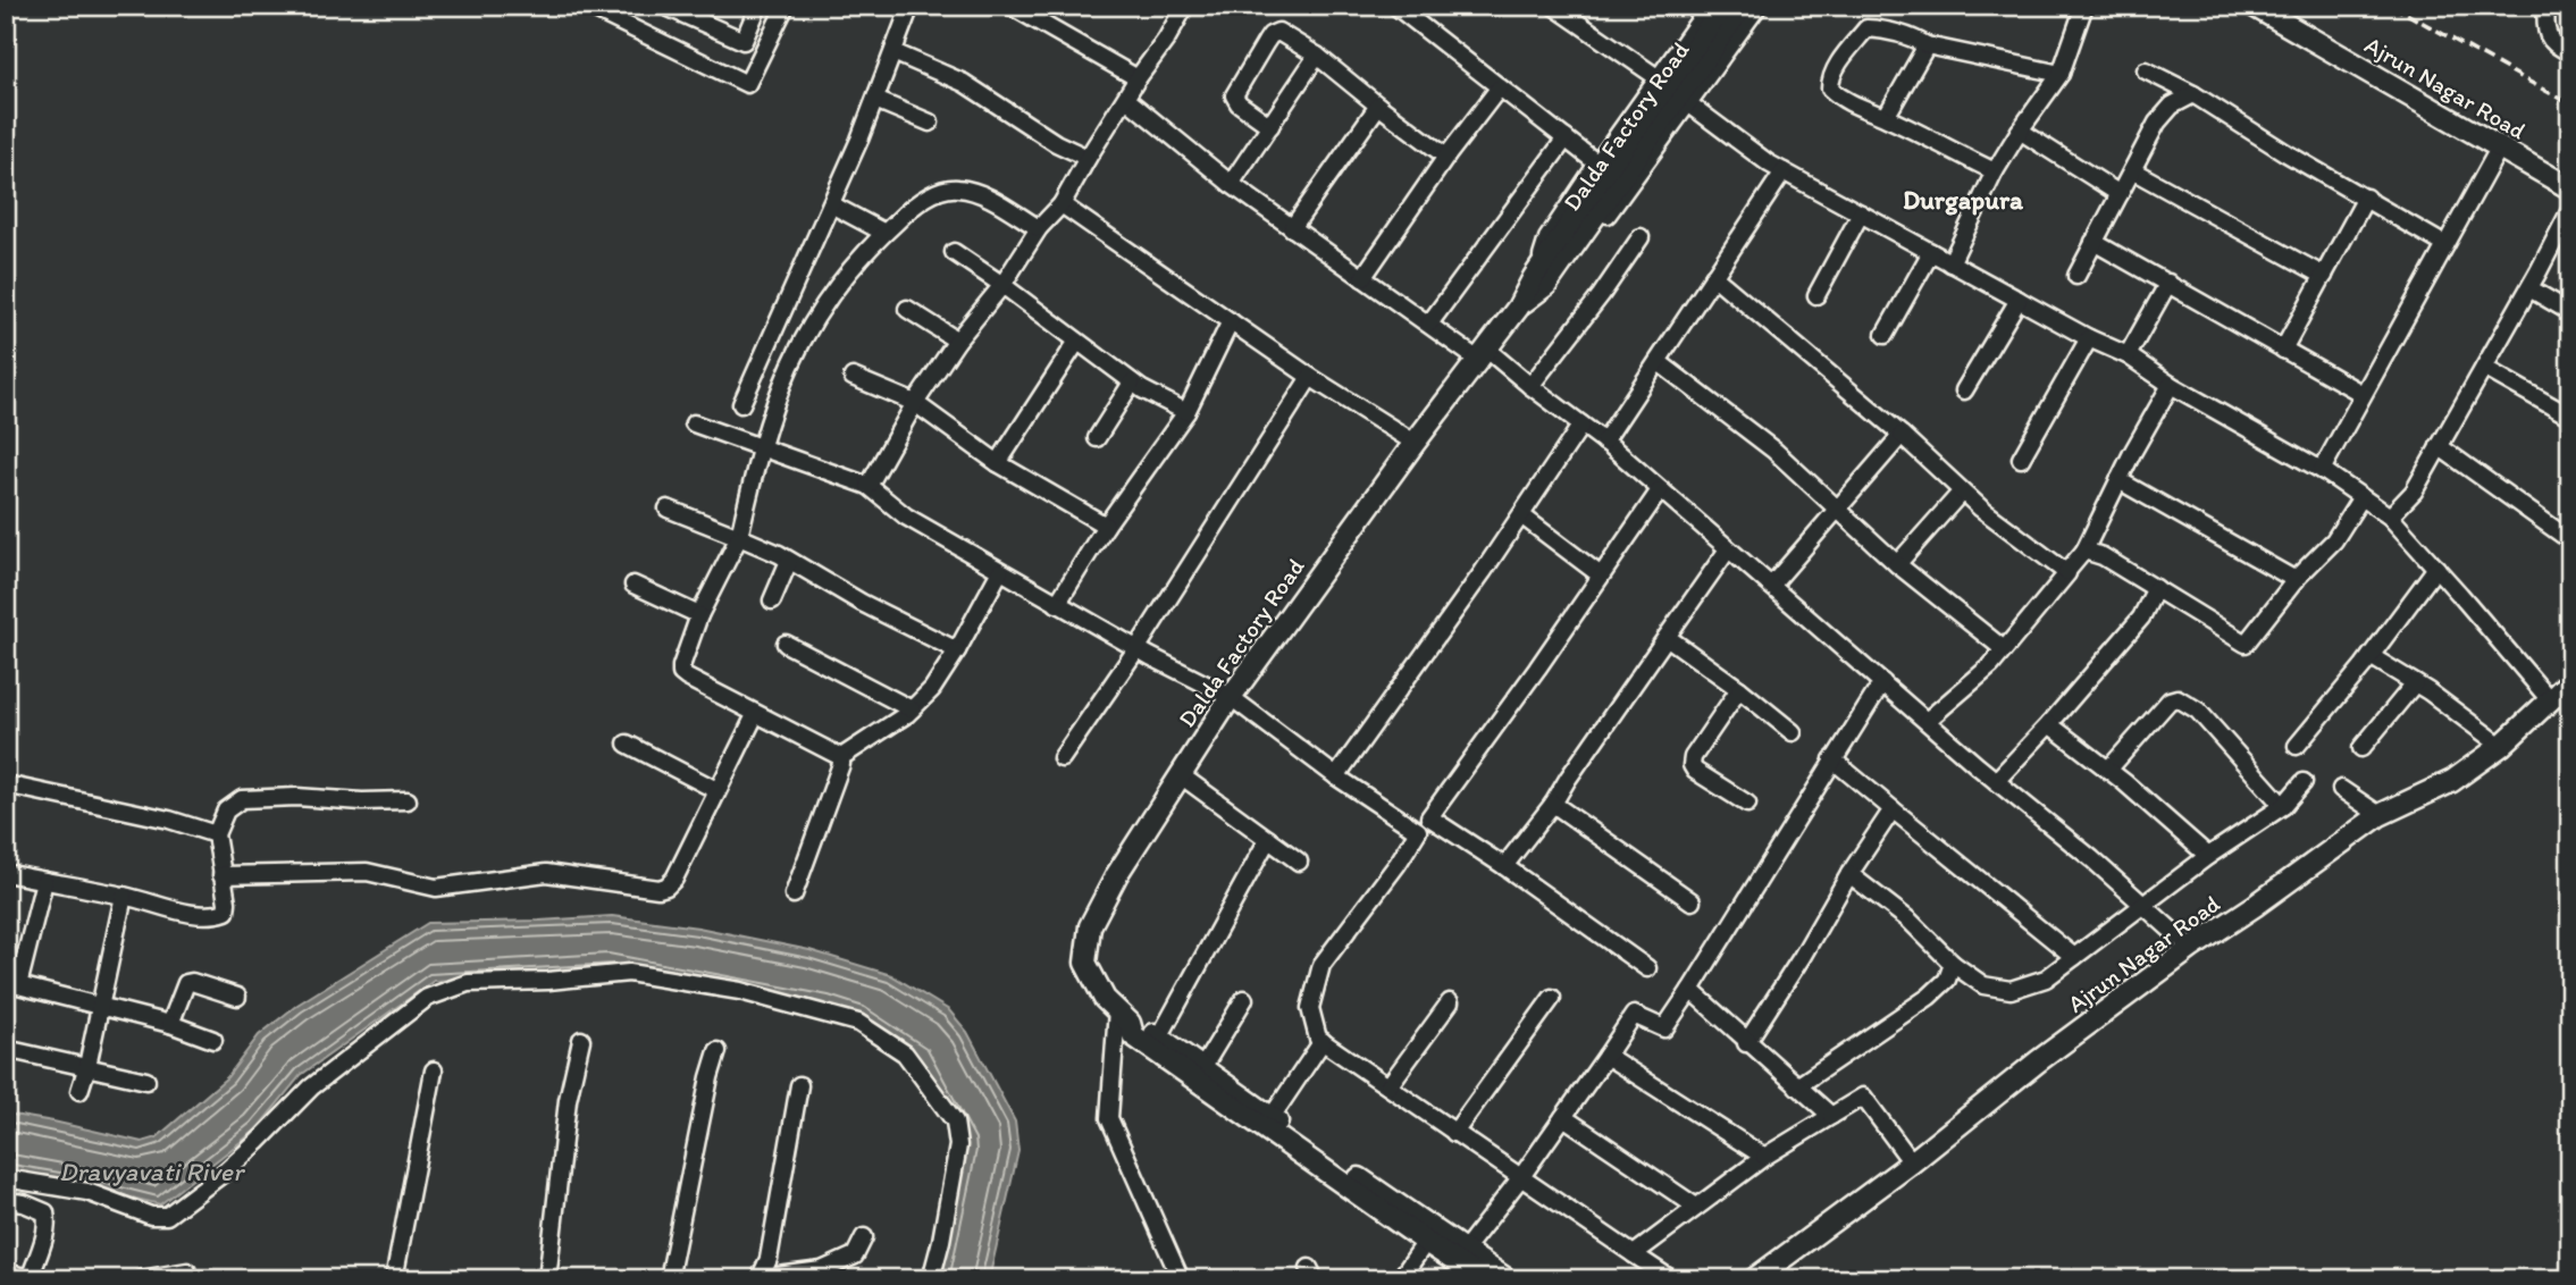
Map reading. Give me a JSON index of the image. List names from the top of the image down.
{
  "streets": {
    "street": ["Ajrun Nagar Road", "Dalda Factory Road"]
  },
  "districts": ["Durgapura"],
  "water": ["Dravyavati River"]
}
